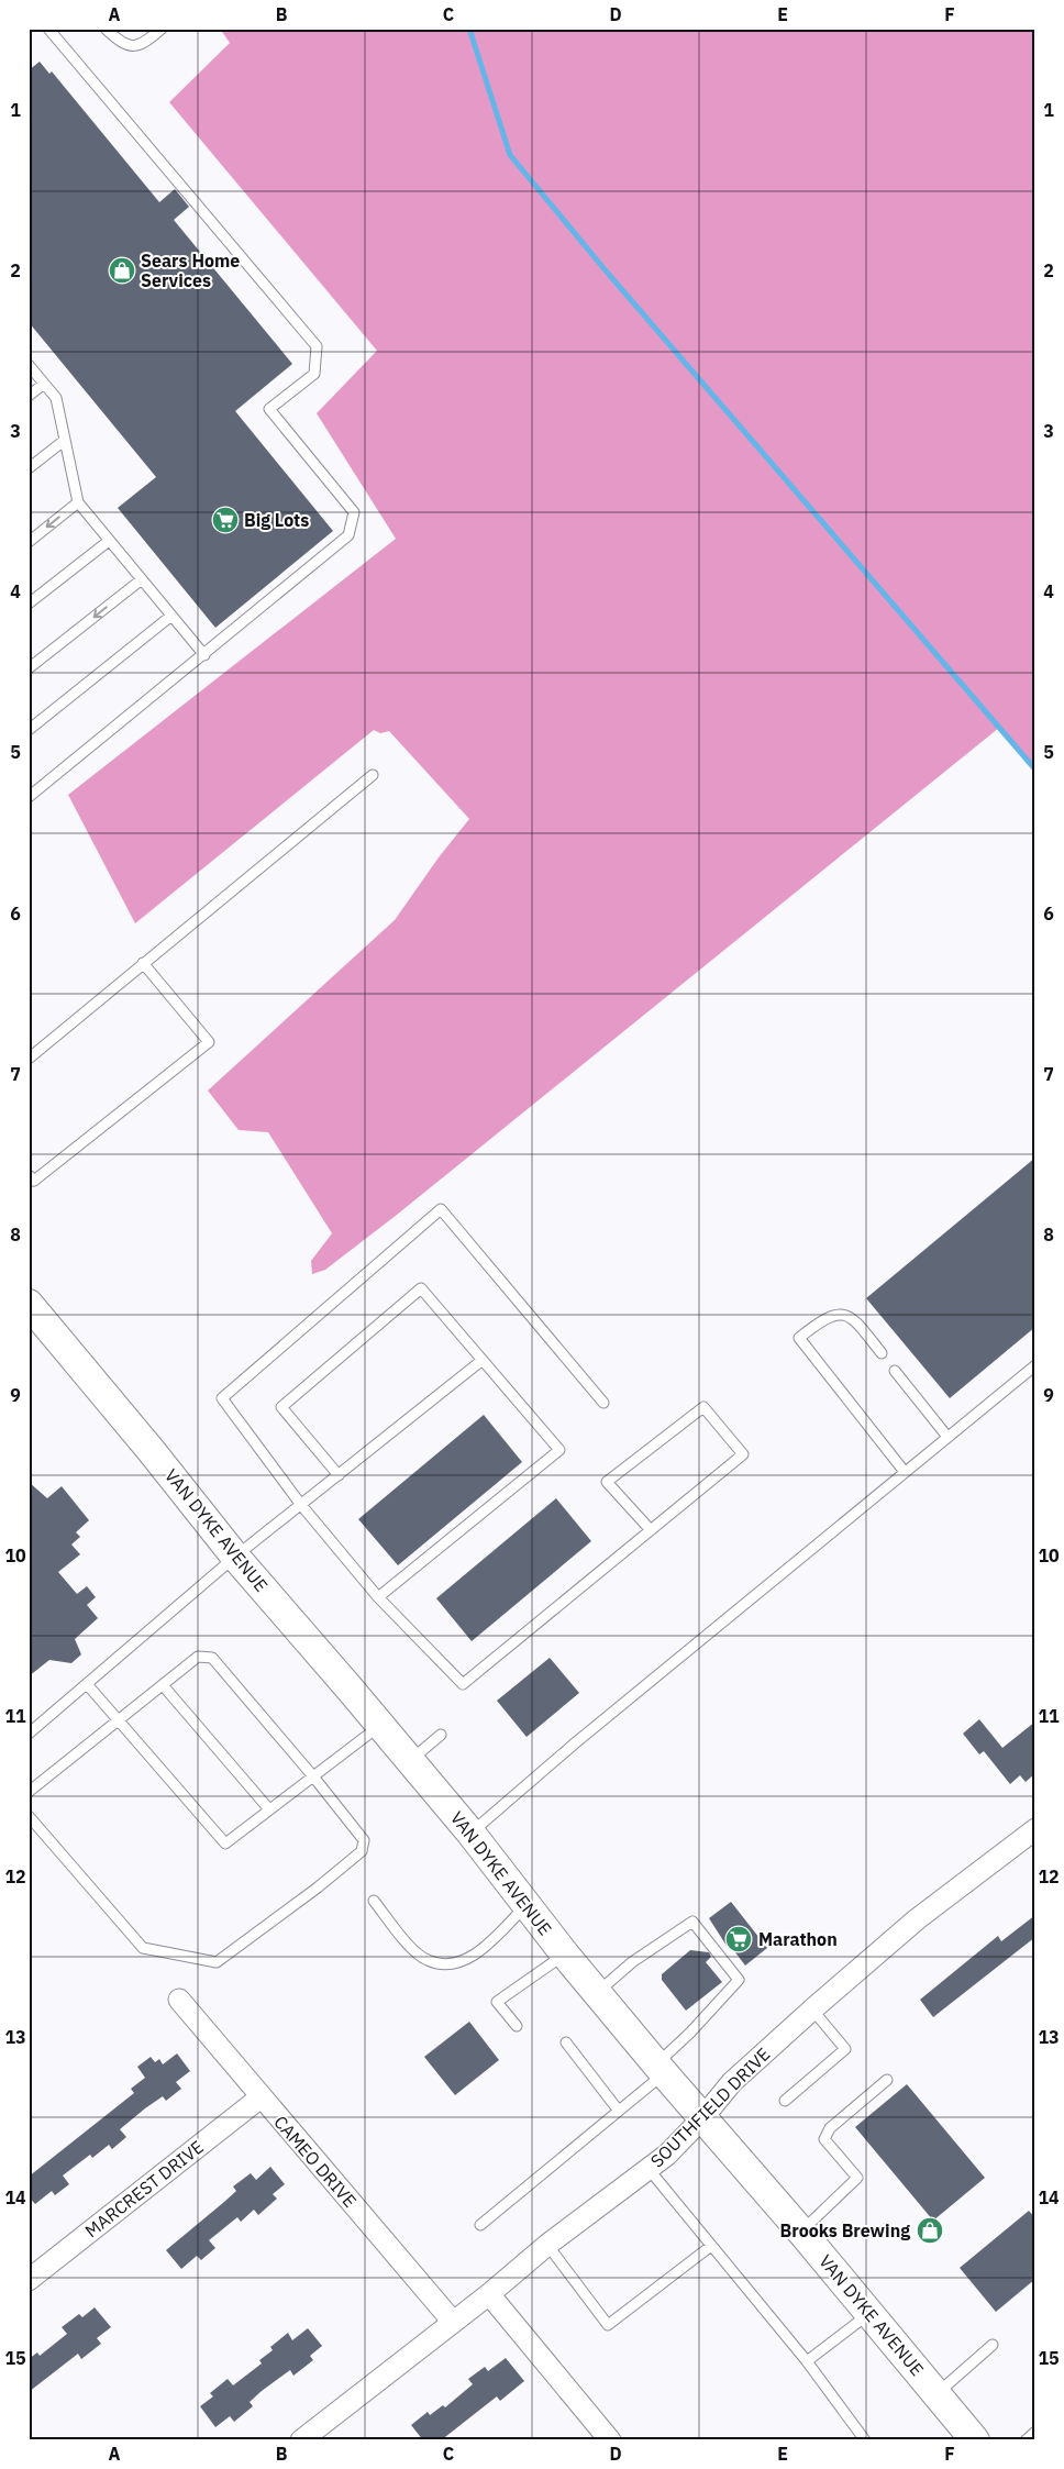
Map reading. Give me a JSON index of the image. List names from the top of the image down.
{
  "streets": {
    "main road": ["VAN DYKE AVENUE"],
    "street": ["SOUTHFIELD DRIVE", "CAMEO DRIVE", "MARCREST DRIVE"]
  },
  "crossings": [
    ["VAN DYKE AVENUE", "SOUTHFIELD DRIVE"],
    ["SOUTHFIELD DRIVE", "CAMEO DRIVE"],
    ["CAMEO DRIVE", "MARCREST DRIVE"]
  ],
  "places": {
    "shop": ["Sears Home Services", "Brooks Brewing"],
    "supermarket": ["Big Lots", "Marathon"]
  },
  "grid": {
    "columns": [
      "A",
      "B",
      "C",
      "D",
      "E",
      "F"
    ],
    "rows": [
      "1",
      "2",
      "3",
      "4",
      "5",
      "6",
      "7",
      "8",
      "9",
      "10",
      "11",
      "12",
      "13",
      "14",
      "15"
    ]
  }
}
